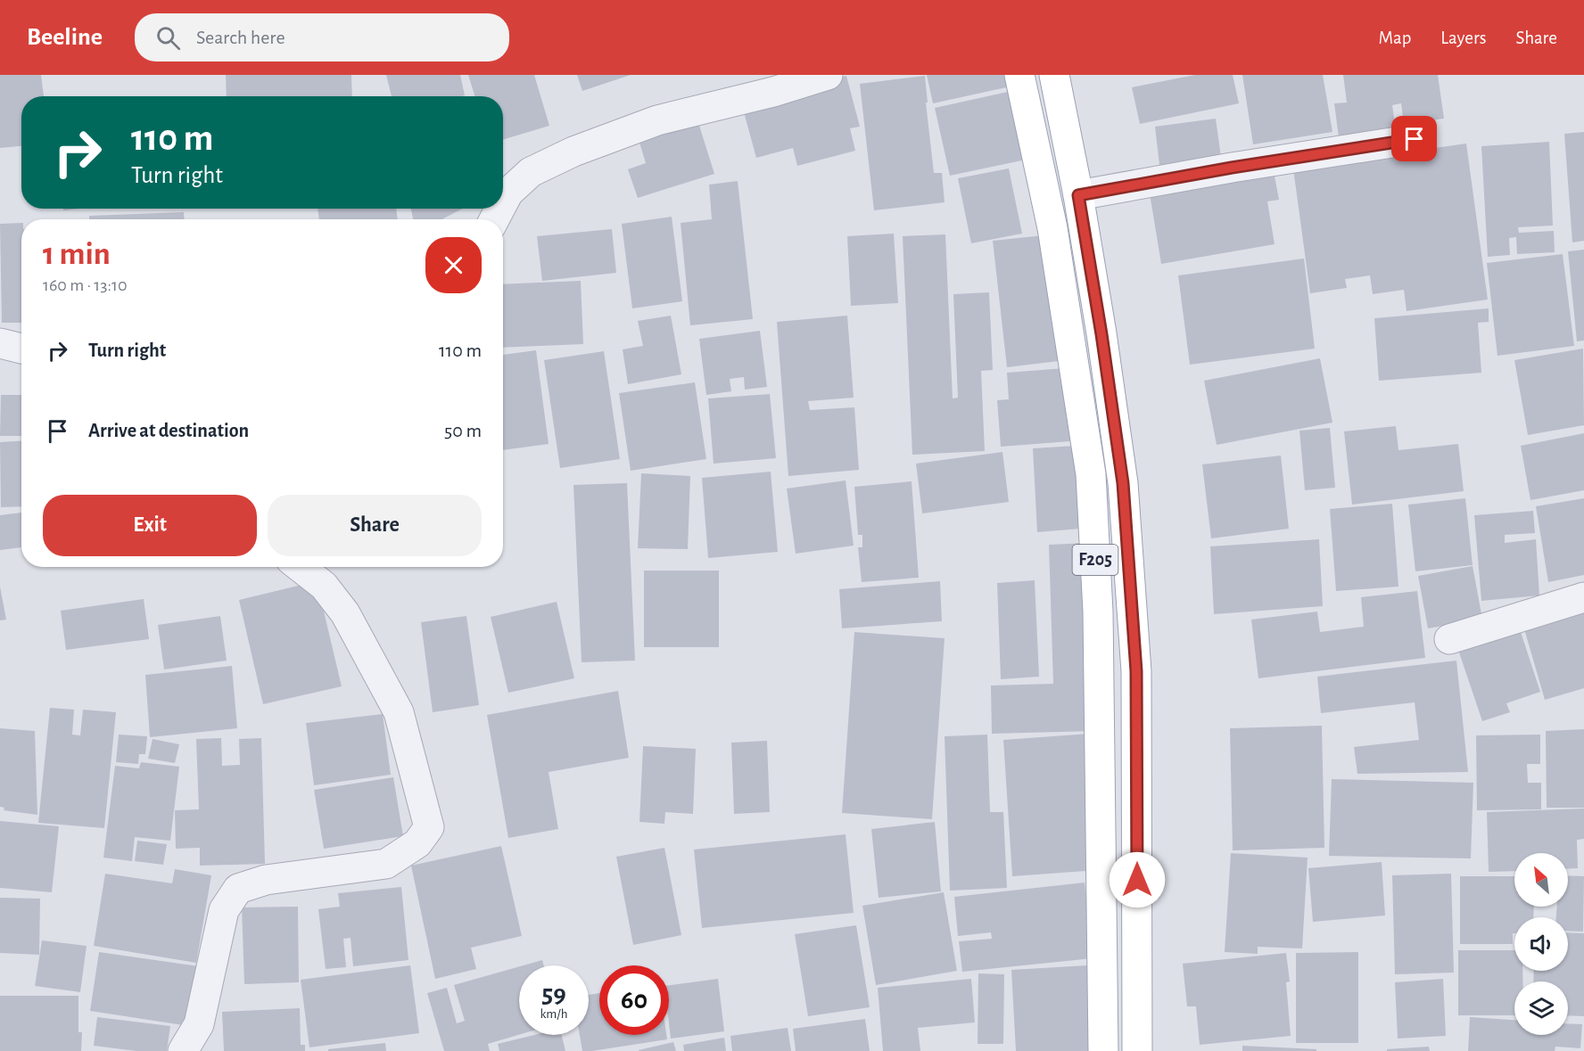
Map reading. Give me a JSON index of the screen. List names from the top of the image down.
{
  "streets": {
    "main road": ["F205"]
  },
  "north": "top left",
  "page": {
    "header": "Beeline",
    "search": "Search here",
    "nav": ["Map", "Layers", "Share"],
    "turn": ["110 m", "Turn right"],
    "heading": ["1 min", "160 m · 13:10"],
    "list": [
      {
        "name": "Turn right",
        "value": "110 m"
      },
      {
        "name": "Arrive at destination",
        "value": "50 m"
      }
    ],
    "buttons": ["Exit", "Share"],
    "speed": "59 km/h",
    "limit": "60"
  }
}
